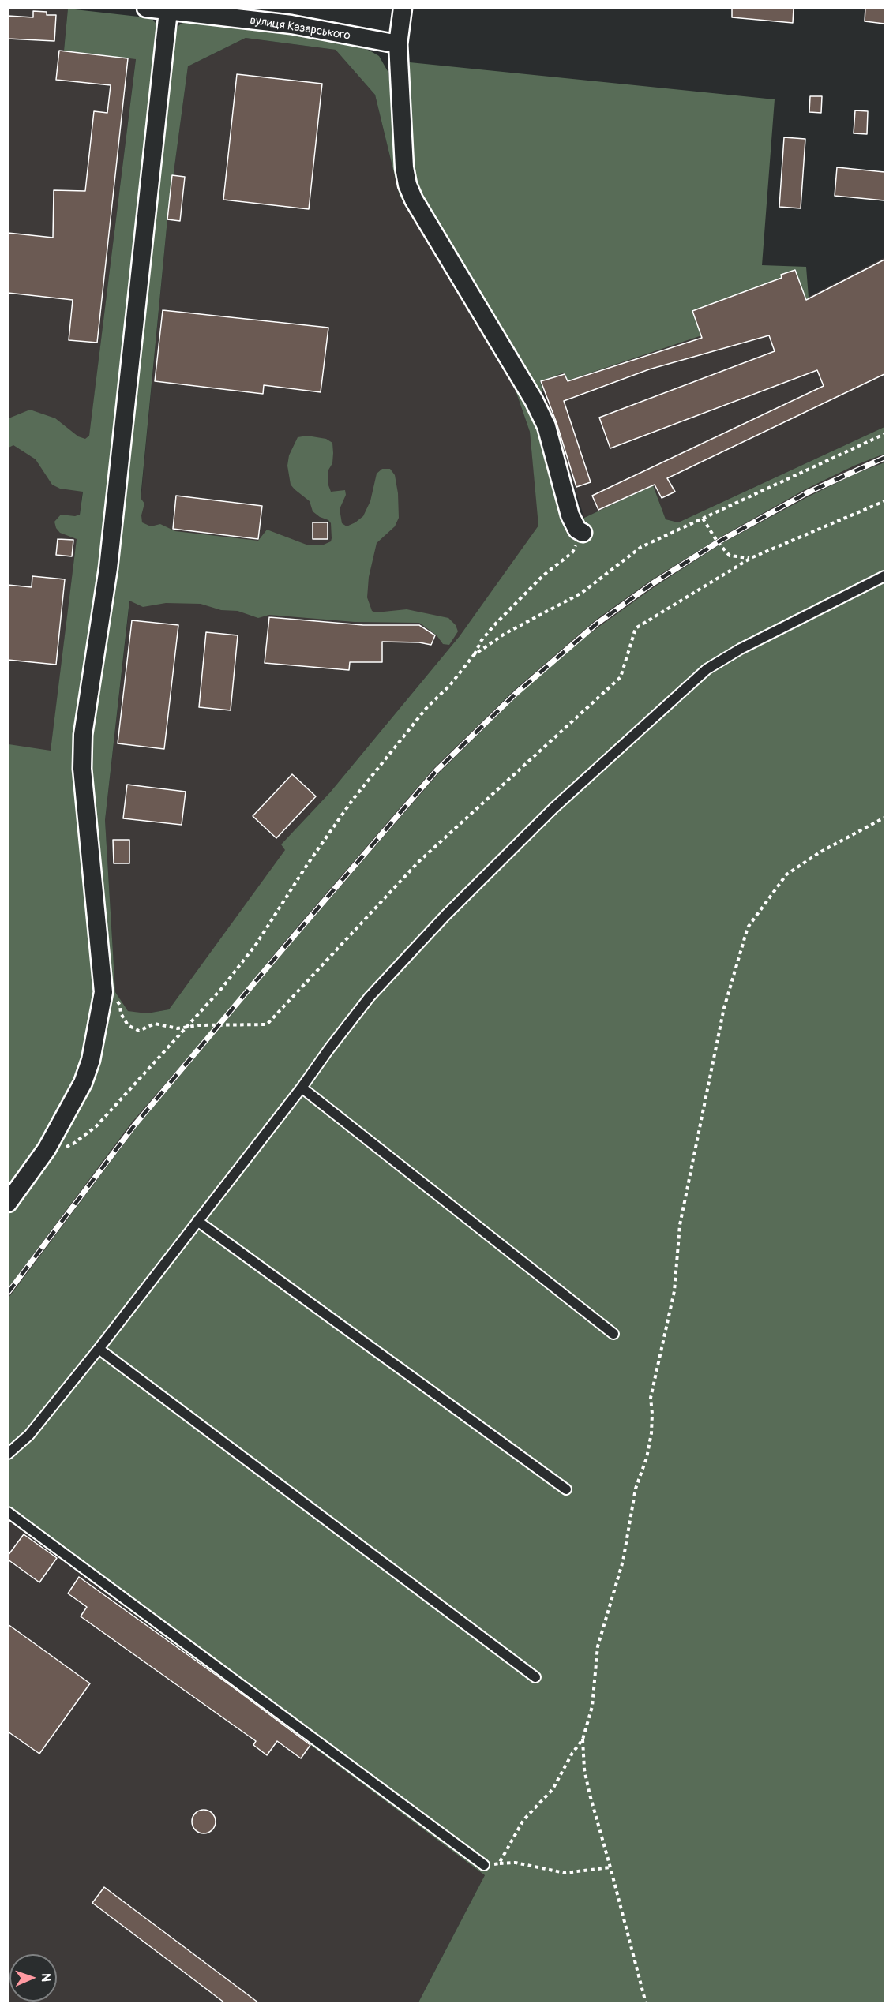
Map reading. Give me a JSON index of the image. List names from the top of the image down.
{
  "streets": {
    "street": ["вулиця Казарського"]
  },
  "north": "right"
}
